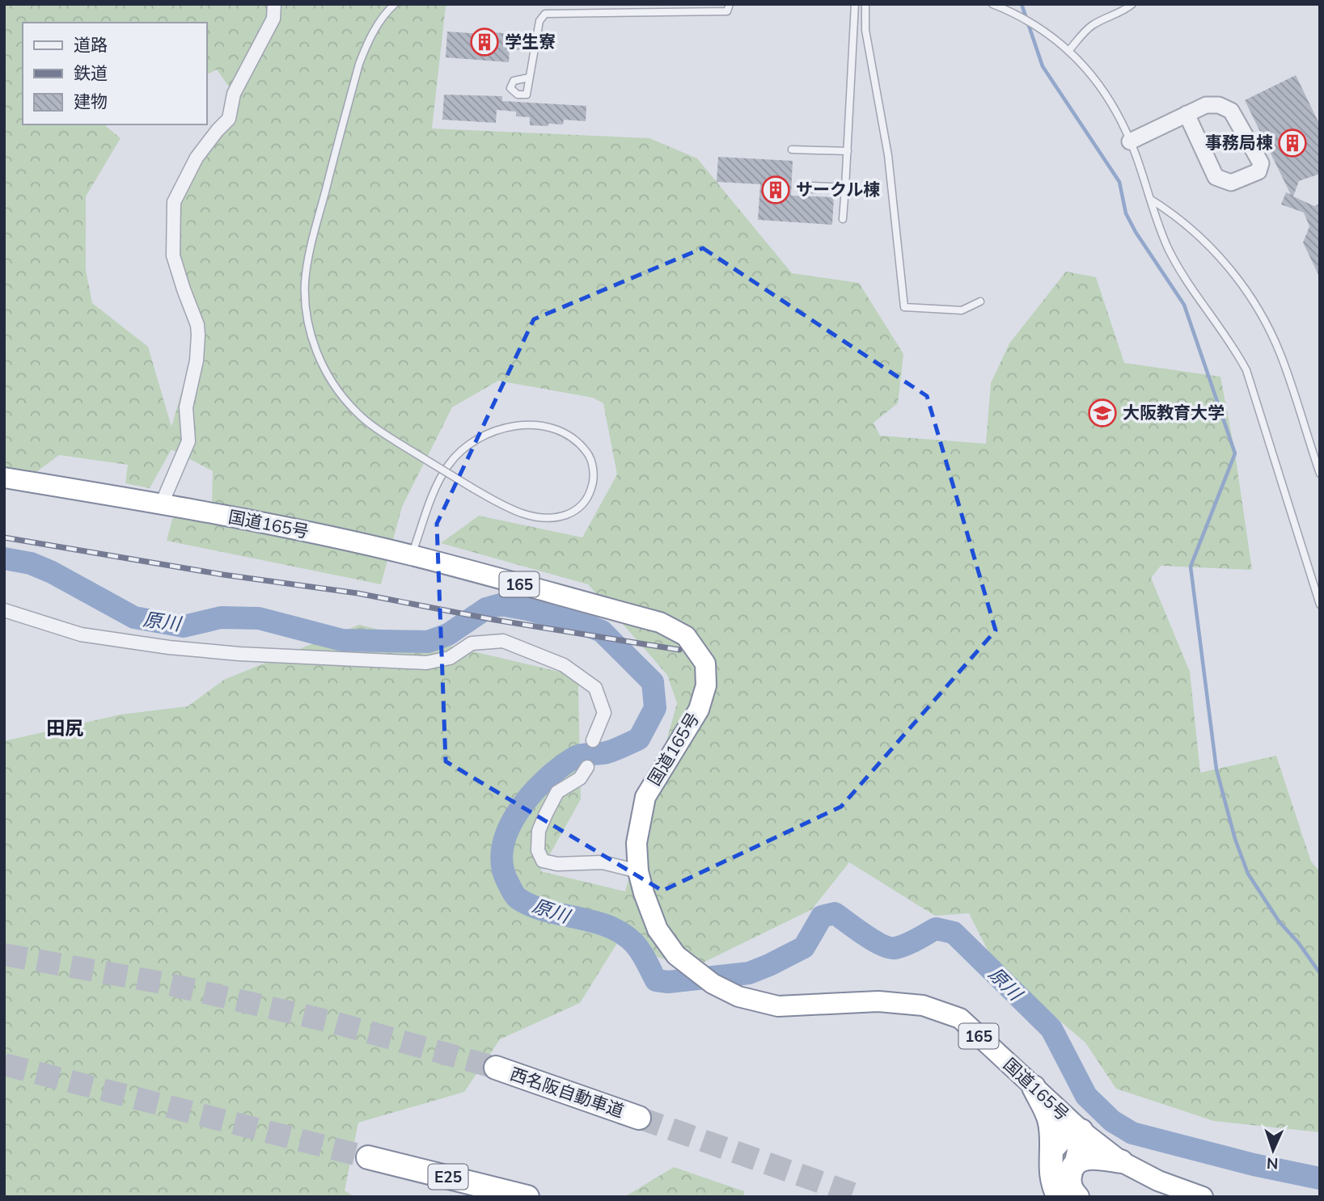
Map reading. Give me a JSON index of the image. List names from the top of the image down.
{
  "streets": {
    "highway": [
      "国道165号",
      "165",
      "西名阪自動車道",
      "E25"
    ]
  },
  "districts": ["田尻"],
  "water": ["原川"],
  "places": {
    "building": ["学生寮", "事務局棟", "サークル棟"],
    "school or university": ["大阪教育大学"]
  },
  "legend": ["道路", "鉄道", "建物"],
  "north": "bottom"
}
